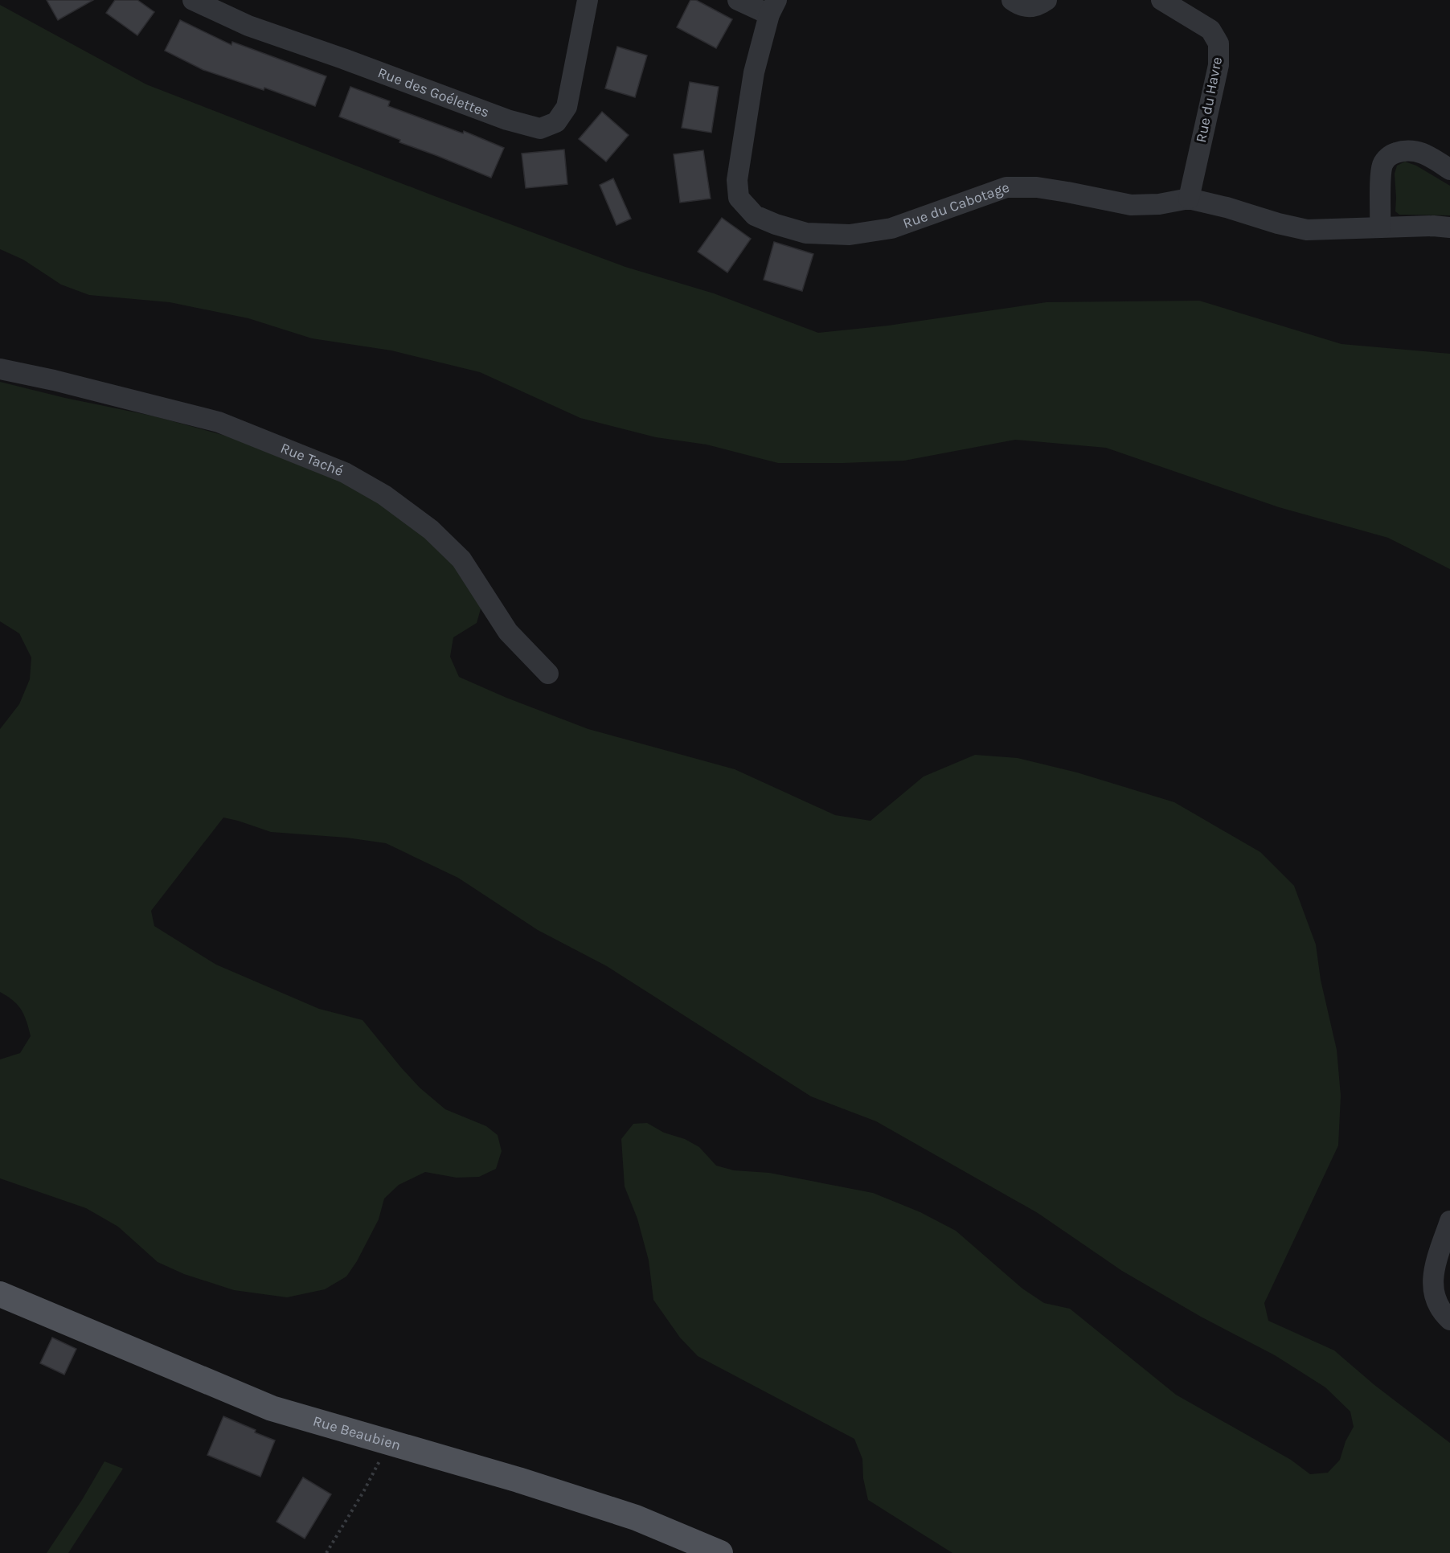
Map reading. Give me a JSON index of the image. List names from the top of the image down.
{
  "streets": {
    "main road": ["Rue Beaubien"],
    "street": [
      "Rue des Goélettes",
      "Rue du Havre",
      "Rue du Cabotage",
      "Rue Taché"
    ]
  },
  "crossings": [
    ["Rue du Havre", "Rue du Cabotage"]
  ]
}
